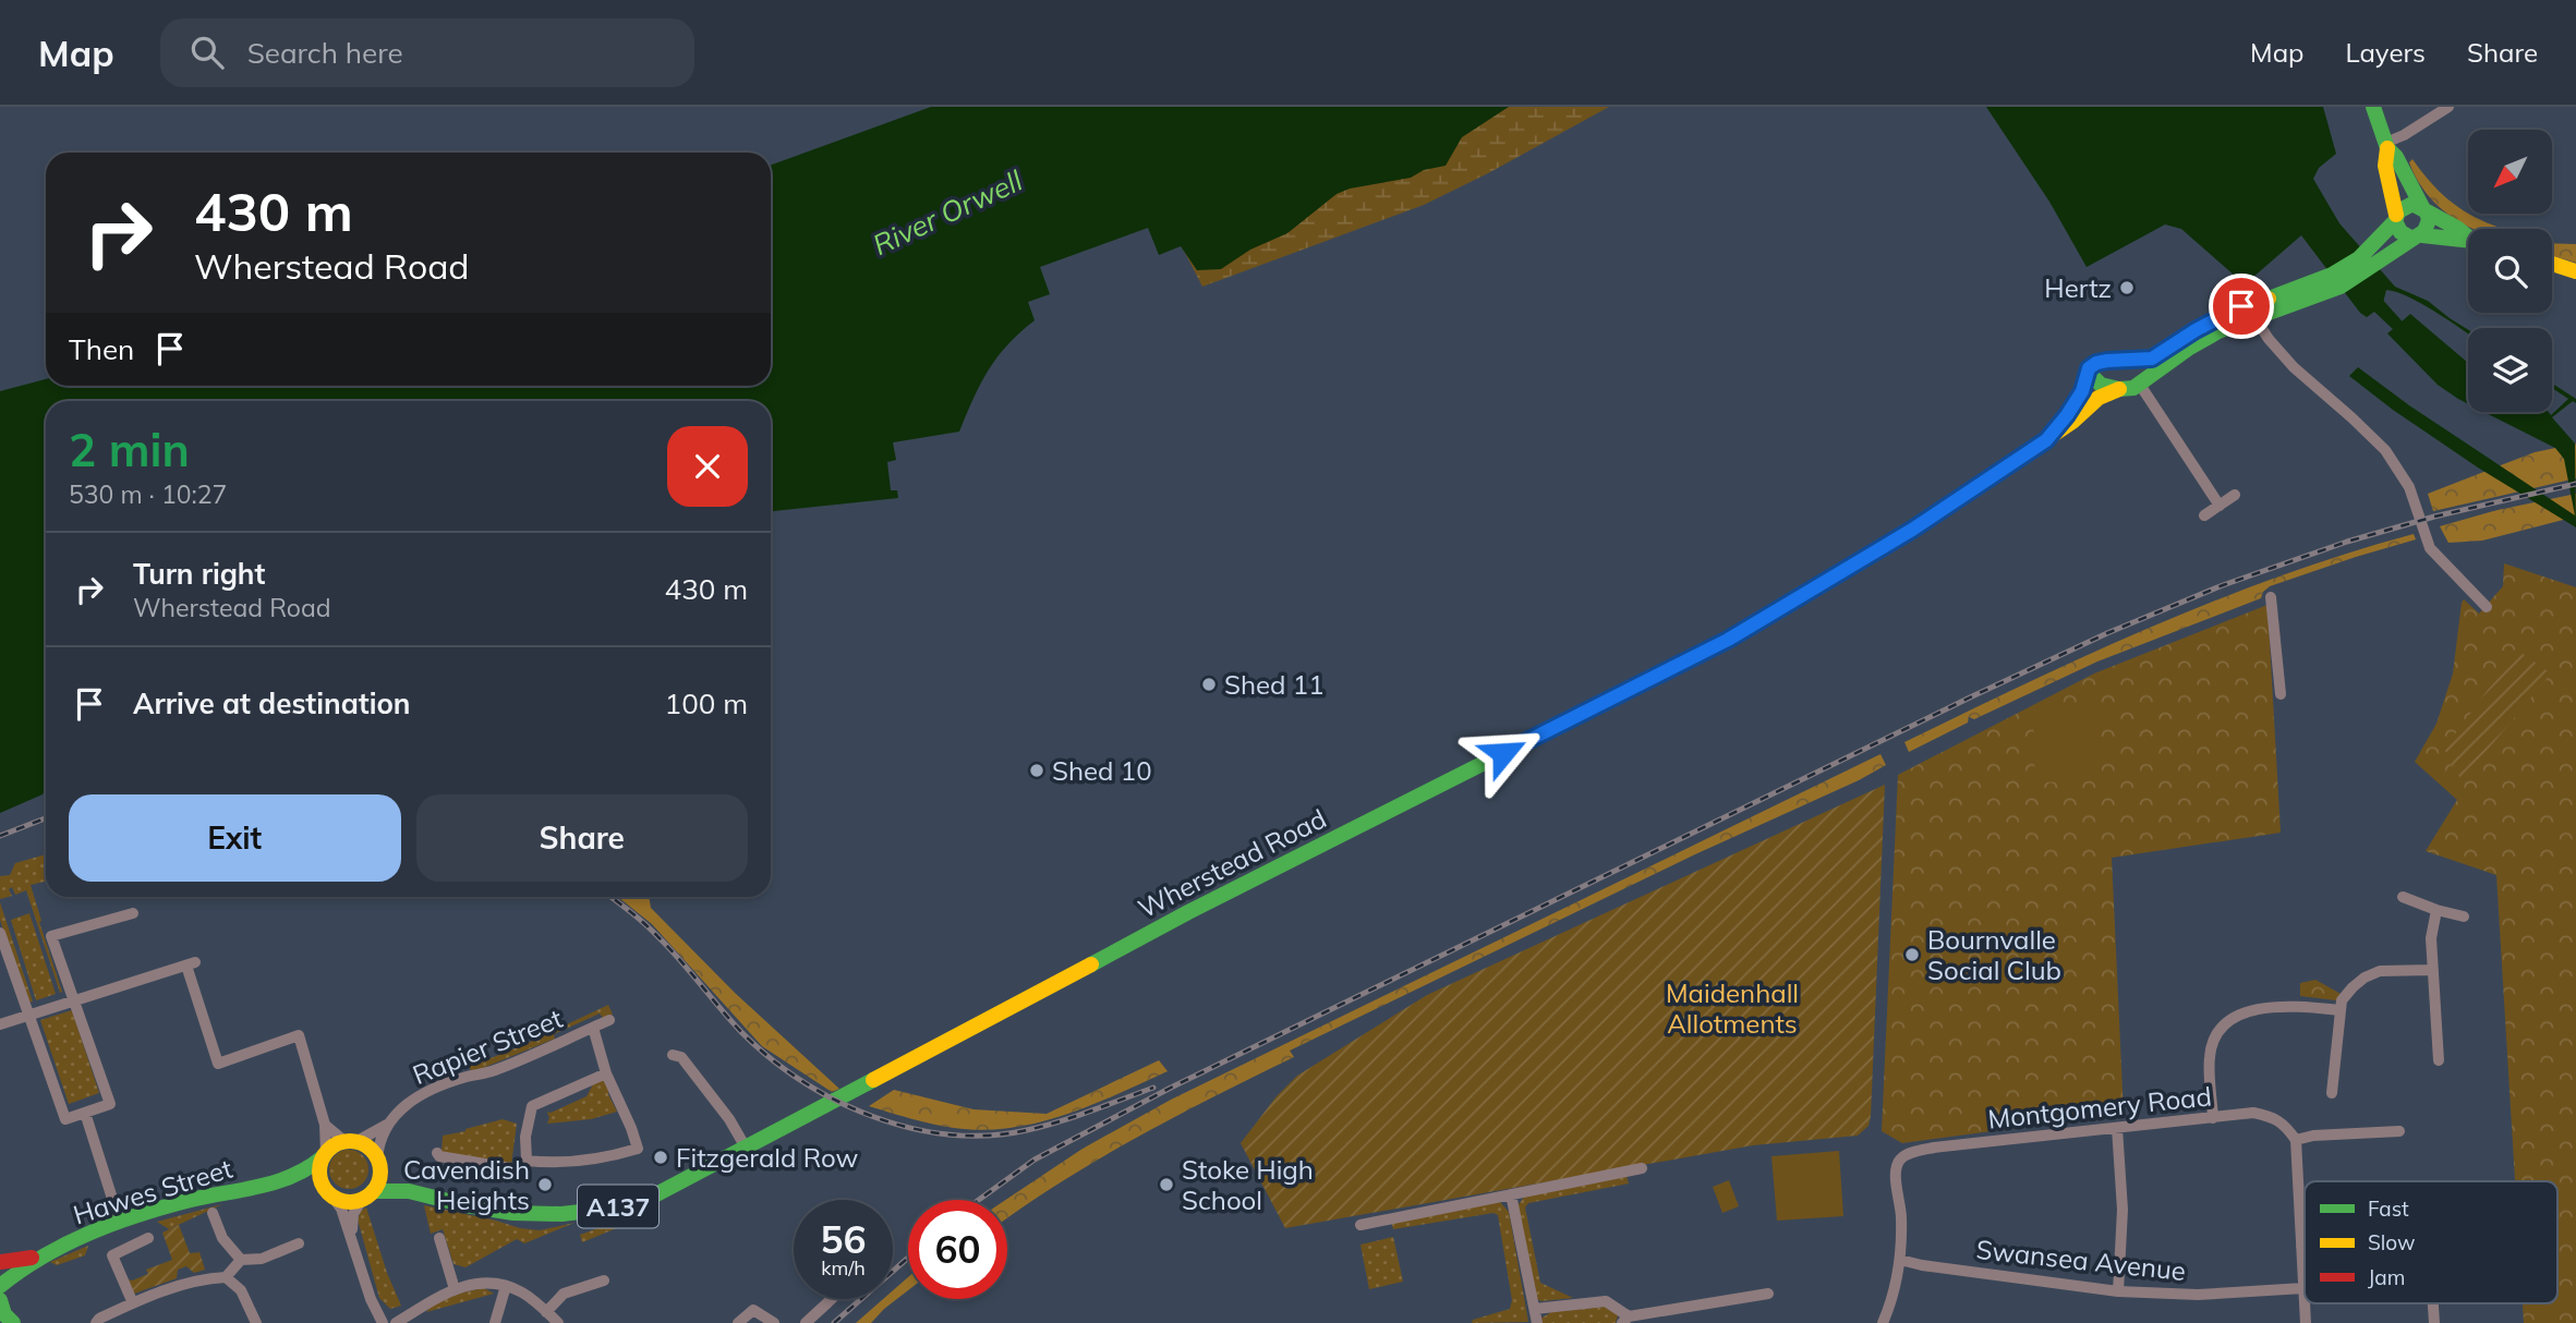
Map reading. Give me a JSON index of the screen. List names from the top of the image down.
{
  "streets": {
    "main road": ["Wherstead Road", "Hawes Street", "A137"],
    "street": ["Rapier Street", "Montgomery Road", "Swansea Avenue"]
  },
  "crossings": [
    ["Wherstead Road", "Rapier Street"],
    ["Wherstead Road", "Hawes Street"],
    ["Wherstead Road", "A137"],
    ["Rapier Street", "Hawes Street"],
    ["Rapier Street", "A137"],
    ["Montgomery Road", "Swansea Avenue"],
    ["Hawes Street", "A137"]
  ],
  "water": ["River Orwell"],
  "parks": ["Maidenhall Allotments"],
  "places": [
    "Hertz",
    "Shed 11",
    "Shed 10",
    "Bournvalle Social Club",
    "Fitzgerald Row",
    "Cavendish Heights",
    "Stoke High School"
  ],
  "legend": ["Fast", "Slow", "Jam"],
  "north": "bottom left",
  "page": {
    "header": "Map",
    "search": "Search here",
    "nav": ["Map", "Layers", "Share"],
    "turn": ["430 m", "Wherstead Road"],
    "then": "Then",
    "heading": ["2 min", "530 m · 10:27"],
    "list": [
      {
        "name": "Turn right",
        "note": "Wherstead Road",
        "value": "430 m"
      },
      {
        "name": "Arrive at destination",
        "value": "100 m"
      }
    ],
    "buttons": ["Exit", "Share"],
    "speed": "56 km/h",
    "limit": "60"
  }
}
